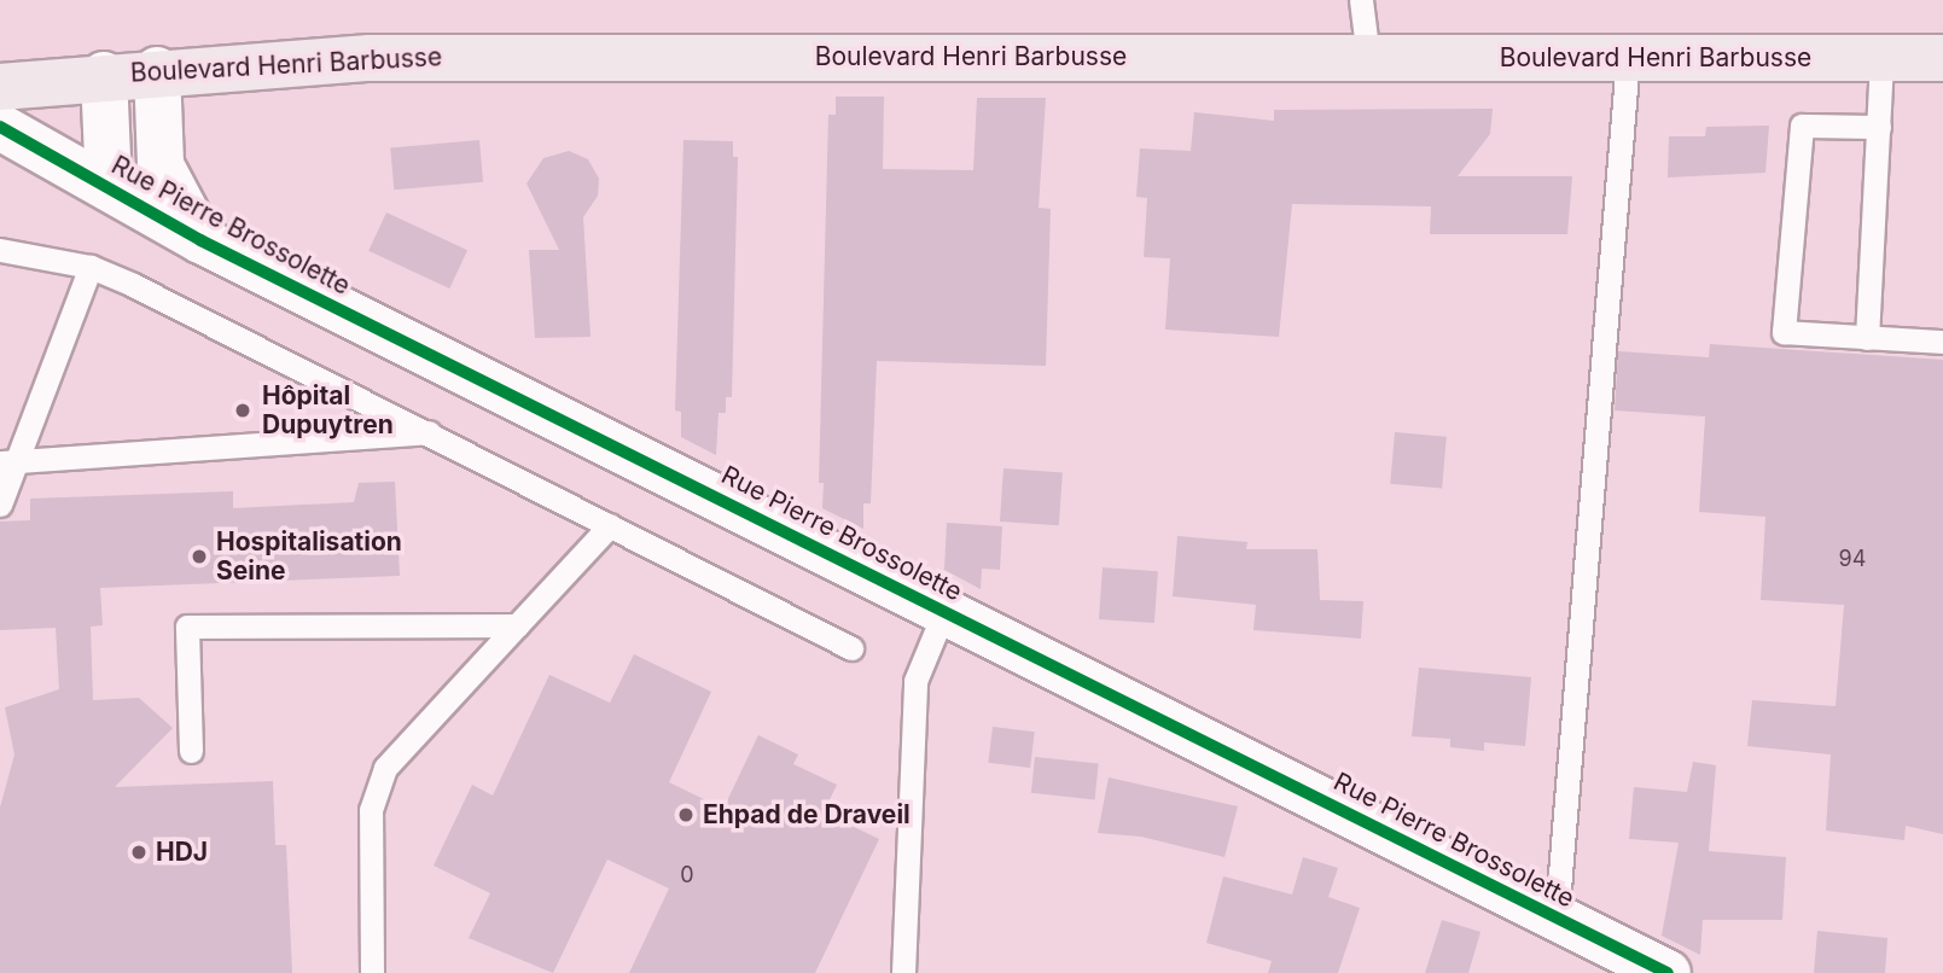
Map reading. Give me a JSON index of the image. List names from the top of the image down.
{
  "streets": {
    "main road": ["Boulevard Henri Barbusse"],
    "street": ["Rue Pierre Brossolette"]
  },
  "crossings": [
    ["Boulevard Henri Barbusse", "Rue Pierre Brossolette"]
  ],
  "places": [
    "Hôpital Dupuytren",
    "Hospitalisation Seine",
    "Ehpad de Draveil",
    "HDJ"
  ],
  "house_numbers": ["94", "0"]
}
